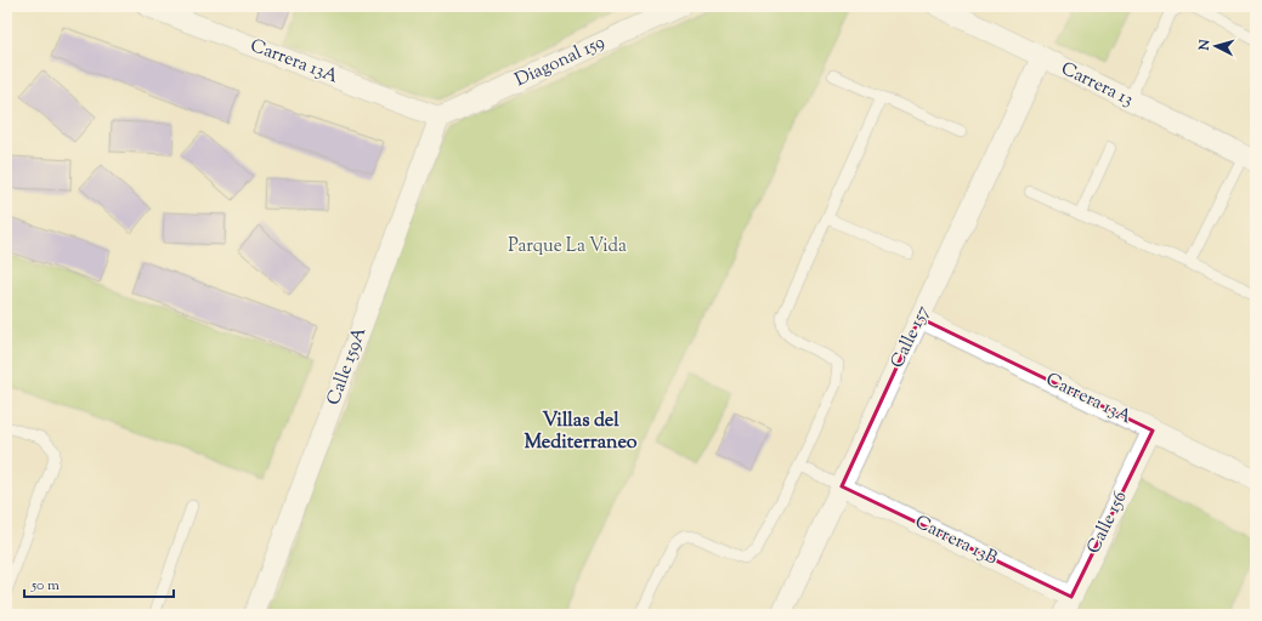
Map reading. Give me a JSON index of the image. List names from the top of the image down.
{
  "streets": {
    "street": [
      "Carrera 13A",
      "Diagonal 159",
      "Carrera 13",
      "Calle 157",
      "Calle 159A",
      "Calle 156",
      "Carrera 13B"
    ]
  },
  "crossings": [
    ["Carrera 13A", "Diagonal 159"],
    ["Carrera 13A", "Calle 157"],
    ["Carrera 13A", "Calle 159A"],
    ["Carrera 13A", "Calle 156"],
    ["Diagonal 159", "Calle 159A"],
    ["Carrera 13", "Calle 157"],
    ["Calle 157", "Carrera 13B"],
    ["Calle 156", "Carrera 13B"]
  ],
  "districts": ["Villas del Mediterraneo"],
  "parks": ["Parque La Vida"],
  "scale_bar": "50 m",
  "north": "left"
}
